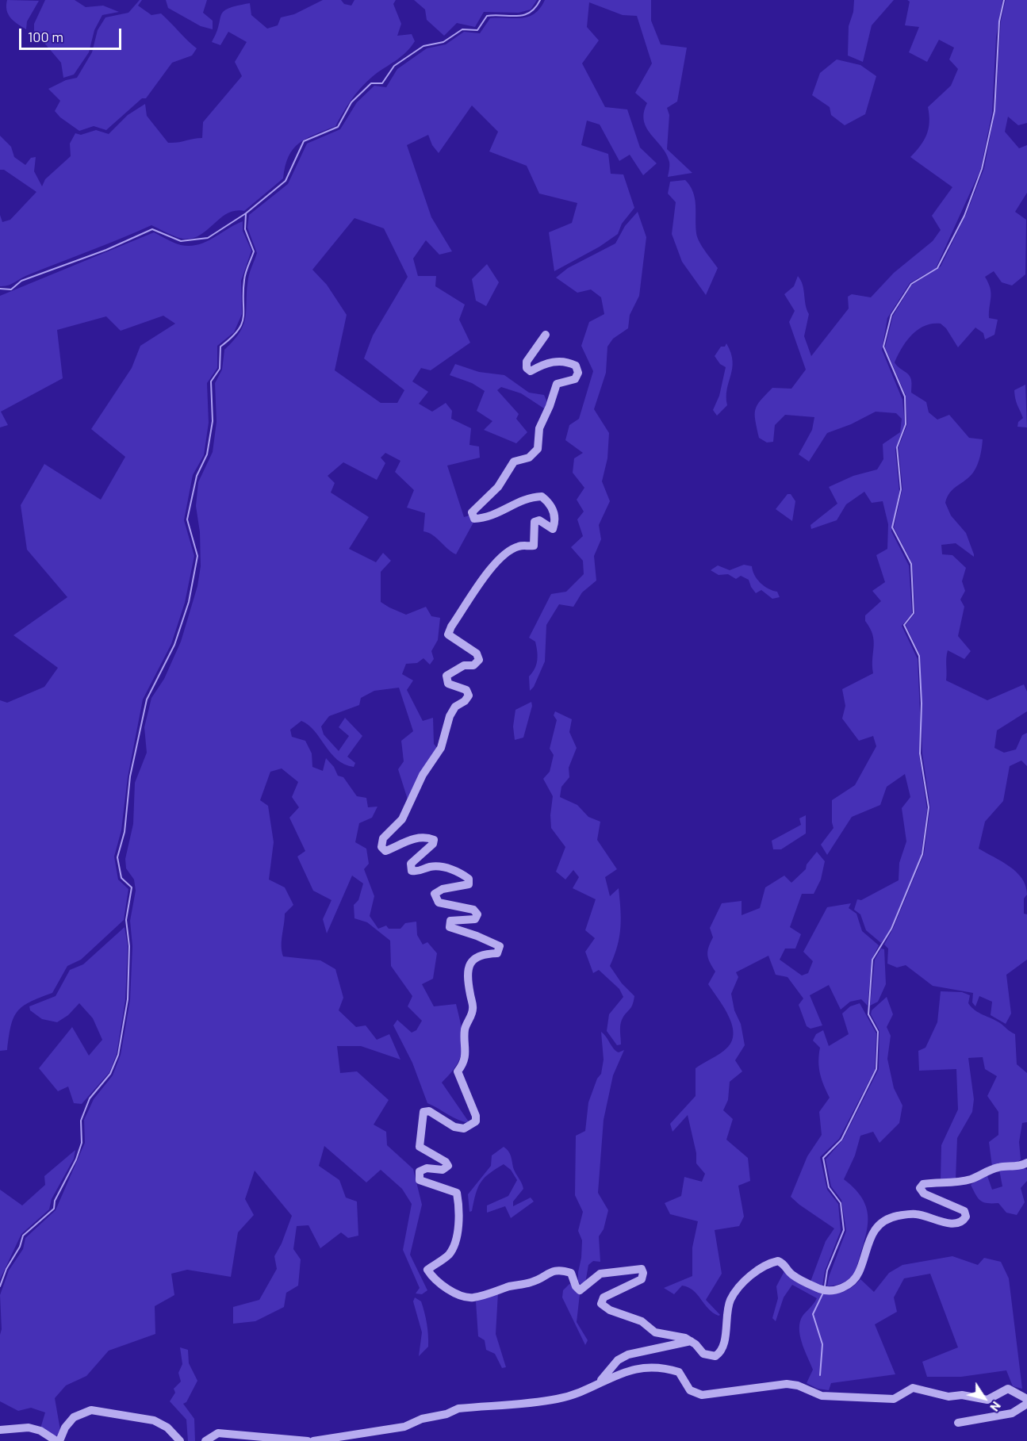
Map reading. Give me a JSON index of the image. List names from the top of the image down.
{
  "scale_bar": "100 m",
  "north": "bottom right"
}
